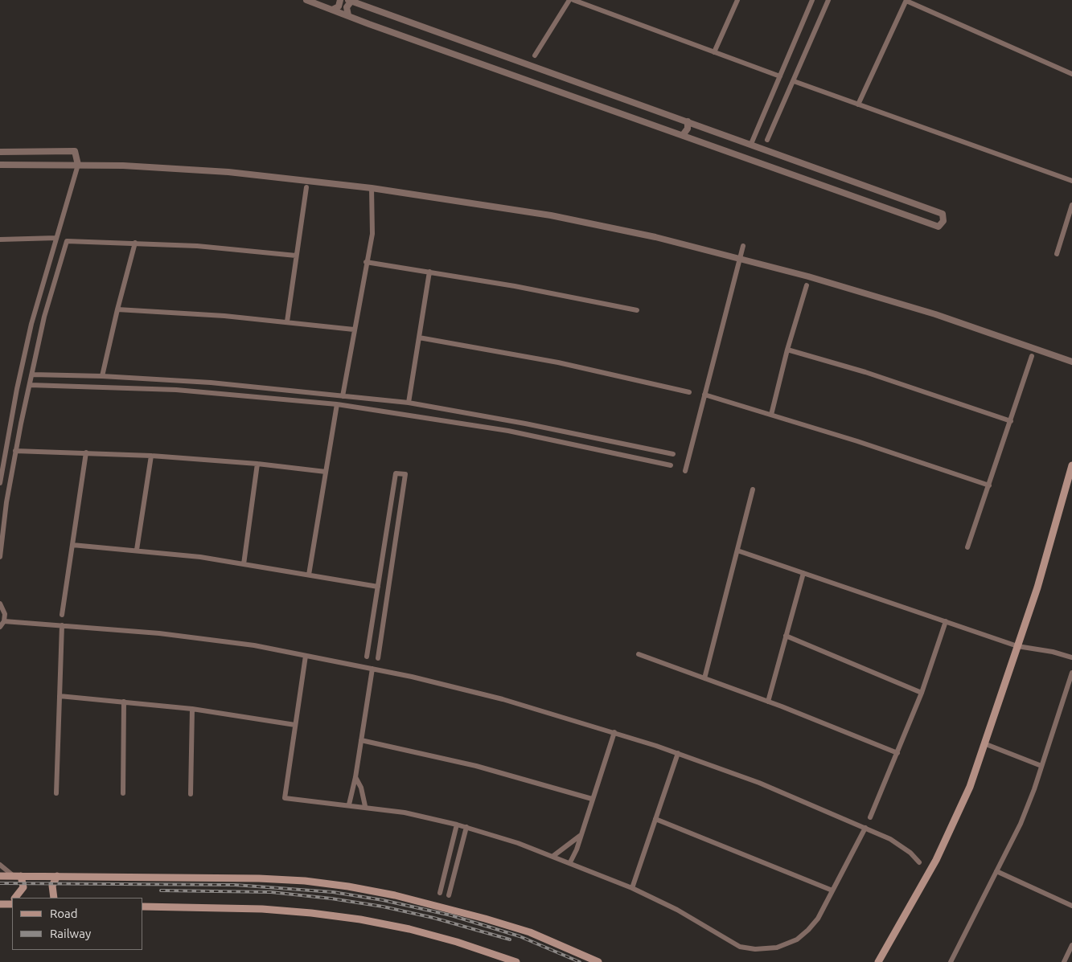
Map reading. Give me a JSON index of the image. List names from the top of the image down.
{
  "legend": ["Road", "Railway"]
}
